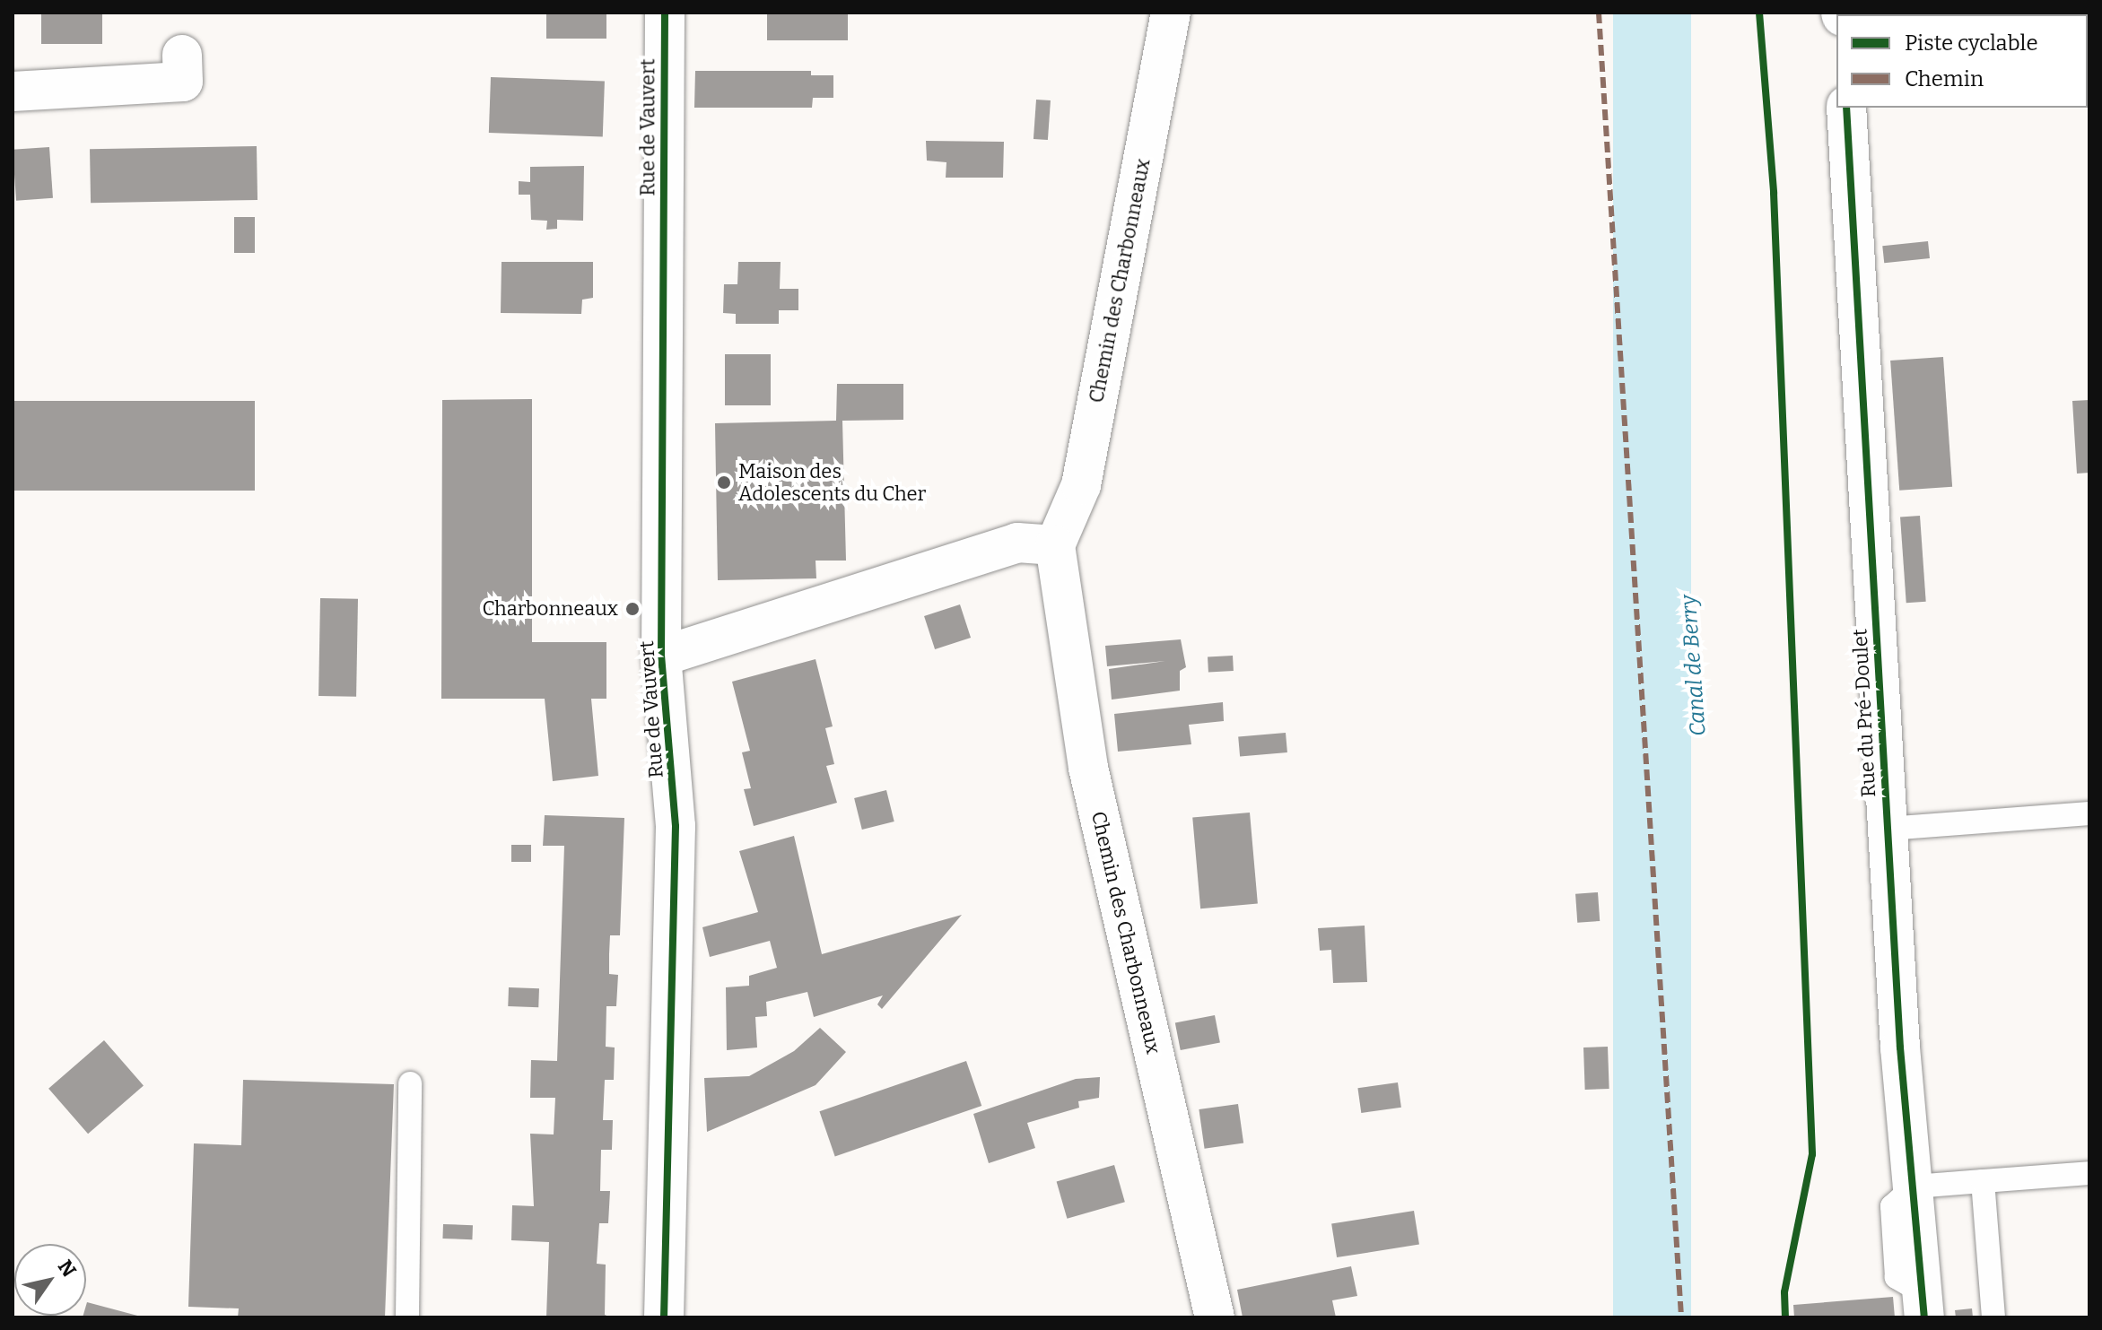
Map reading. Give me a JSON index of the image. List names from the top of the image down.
{
  "streets": {
    "street": ["Rue de Vauvert", "Chemin des Charbonneaux", "Rue du Pré-Doulet"]
  },
  "water": ["Canal de Berry"],
  "places": ["Maison des Adolescents du Cher", "Charbonneaux"],
  "legend": ["Piste cyclable", "Chemin"],
  "north": "top right"
}
